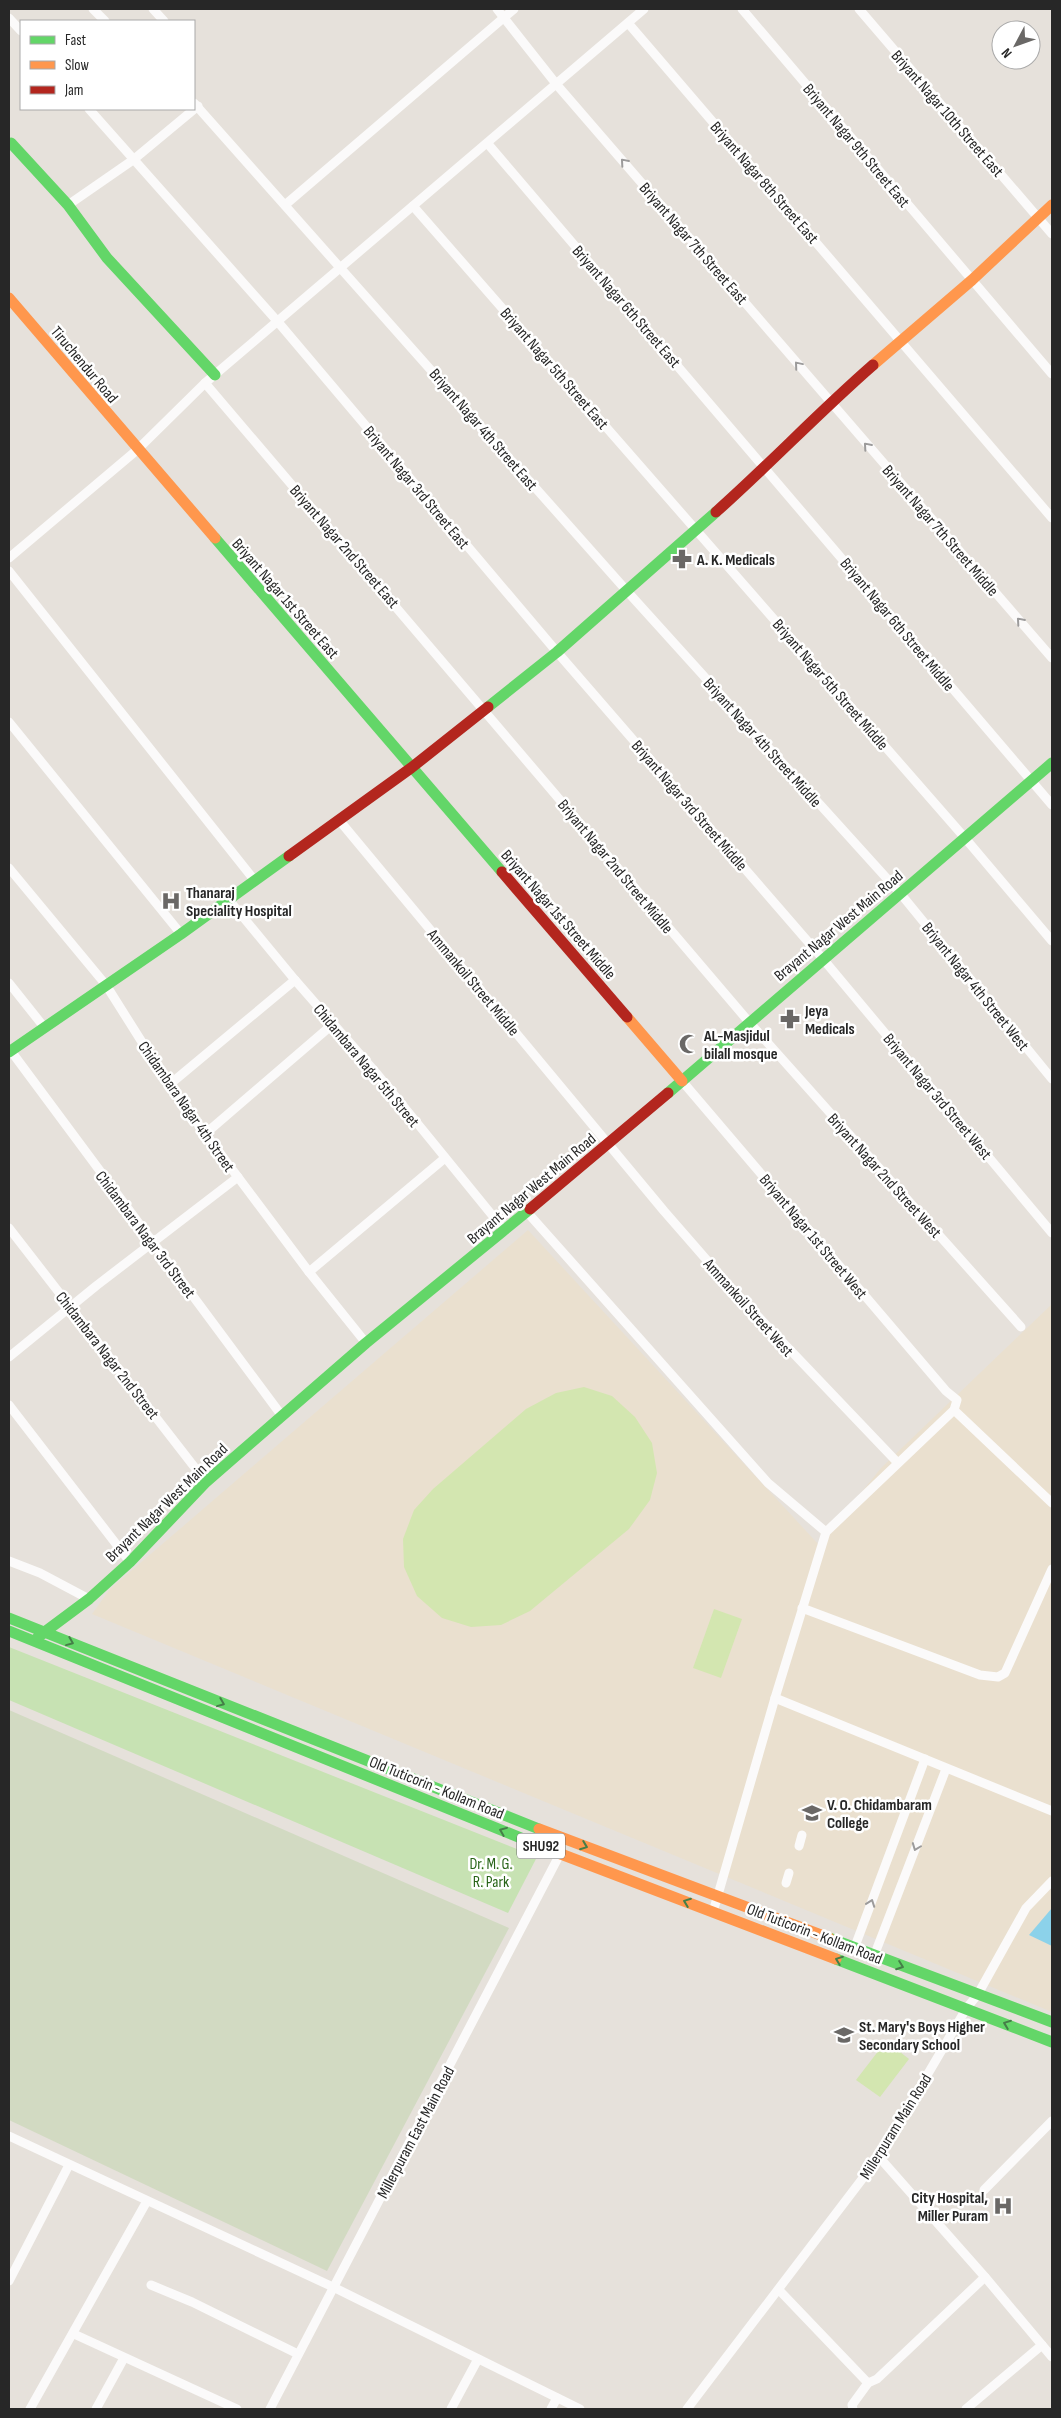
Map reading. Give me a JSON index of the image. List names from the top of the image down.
{
  "streets": {
    "main road": [
      "Tiruchendur Road",
      "Briyant Nagar 1st Street East",
      "Briyant Nagar 1st Street Middle",
      "Brayant Nagar West Main Road",
      "Old Tuticorin - Kollam Road",
      "SHU92"
    ],
    "street": [
      "Briyant Nagar 10th Street East",
      "Briyant Nagar 9th Street East",
      "Briyant Nagar 8th Street East",
      "Briyant Nagar 7th Street East",
      "Briyant Nagar 6th Street East",
      "Briyant Nagar 5th Street East",
      "Briyant Nagar 4th Street East",
      "Briyant Nagar 3rd Street East",
      "Briyant Nagar 7th Street Middle",
      "Briyant Nagar 2nd Street East",
      "Briyant Nagar 6th Street Middle",
      "Briyant Nagar 5th Street Middle",
      "Briyant Nagar 4th Street Middle",
      "Briyant Nagar 3rd Street Middle",
      "Briyant Nagar 2nd Street Middle",
      "Ammankoil Street Middle",
      "Briyant Nagar 4th Street West",
      "Chidambara Nagar 5th Street",
      "Briyant Nagar 3rd Street West",
      "Chidambara Nagar 4th Street",
      "Briyant Nagar 2nd Street West",
      "Chidambara Nagar 3rd Street",
      "Briyant Nagar 1st Street West",
      "Ammankoil Street West",
      "Chidambara Nagar 2nd Street",
      "Millerpuram Main Road",
      "Millerpuram East Main Road"
    ]
  },
  "crossings": [
    ["Briyant Nagar 7th Street East", "Briyant Nagar 7th Street Middle"],
    ["Briyant Nagar 6th Street East", "Briyant Nagar 6th Street Middle"],
    ["Tiruchendur Road", "Briyant Nagar 1st Street East"],
    ["Briyant Nagar 5th Street East", "Briyant Nagar 5th Street Middle"],
    ["Briyant Nagar 4th Street East", "Briyant Nagar 4th Street Middle"],
    ["Briyant Nagar 3rd Street East", "Briyant Nagar 3rd Street Middle"],
    ["Briyant Nagar 2nd Street East", "Briyant Nagar 2nd Street Middle"],
    ["Briyant Nagar 1st Street East", "Briyant Nagar 1st Street Middle"],
    ["Briyant Nagar 6th Street Middle", "Brayant Nagar West Main Road"],
    ["Briyant Nagar 5th Street Middle", "Brayant Nagar West Main Road"],
    ["Briyant Nagar 4th Street Middle", "Brayant Nagar West Main Road"],
    ["Briyant Nagar 4th Street Middle", "Briyant Nagar 4th Street West"],
    ["Briyant Nagar 3rd Street Middle", "Brayant Nagar West Main Road"],
    ["Briyant Nagar 3rd Street Middle", "Briyant Nagar 3rd Street West"],
    ["Briyant Nagar 2nd Street Middle", "Brayant Nagar West Main Road"],
    ["Briyant Nagar 2nd Street Middle", "Briyant Nagar 2nd Street West"],
    ["Briyant Nagar 1st Street Middle", "Brayant Nagar West Main Road"],
    ["Briyant Nagar 1st Street Middle", "Briyant Nagar 1st Street West"],
    ["Brayant Nagar West Main Road", "Ammankoil Street Middle"],
    ["Brayant Nagar West Main Road", "Briyant Nagar 4th Street West"],
    ["Brayant Nagar West Main Road", "Chidambara Nagar 5th Street"],
    ["Brayant Nagar West Main Road", "Briyant Nagar 3rd Street West"],
    ["Brayant Nagar West Main Road", "Chidambara Nagar 4th Street"],
    ["Brayant Nagar West Main Road", "Briyant Nagar 2nd Street West"],
    ["Brayant Nagar West Main Road", "Chidambara Nagar 3rd Street"],
    ["Brayant Nagar West Main Road", "Briyant Nagar 1st Street West"],
    ["Brayant Nagar West Main Road", "Ammankoil Street West"],
    ["Brayant Nagar West Main Road", "Chidambara Nagar 2nd Street"],
    ["Brayant Nagar West Main Road", "Old Tuticorin - Kollam Road"],
    ["Ammankoil Street Middle", "Ammankoil Street West"],
    ["Old Tuticorin - Kollam Road", "Millerpuram Main Road"],
    ["Old Tuticorin - Kollam Road", "Millerpuram East Main Road"]
  ],
  "one_way": ["Briyant Nagar 7th Street East", "Briyant Nagar 7th Street Middle"],
  "parks": ["Dr. M. G. R. Park"],
  "places": {
    "pharmacy": ["A. K. Medicals", "Jeya Medicals"],
    "hospital": ["Thanaraj Speciality Hospital", "City Hospital, Miller Puram"],
    "mosque": ["AL-Masjidul bilall mosque"],
    "school or university": ["V. O. Chidambaram College", "St. Mary's Boys Higher Secondary School"]
  },
  "legend": ["Fast", "Slow", "Jam"],
  "north": "bottom left"
}
